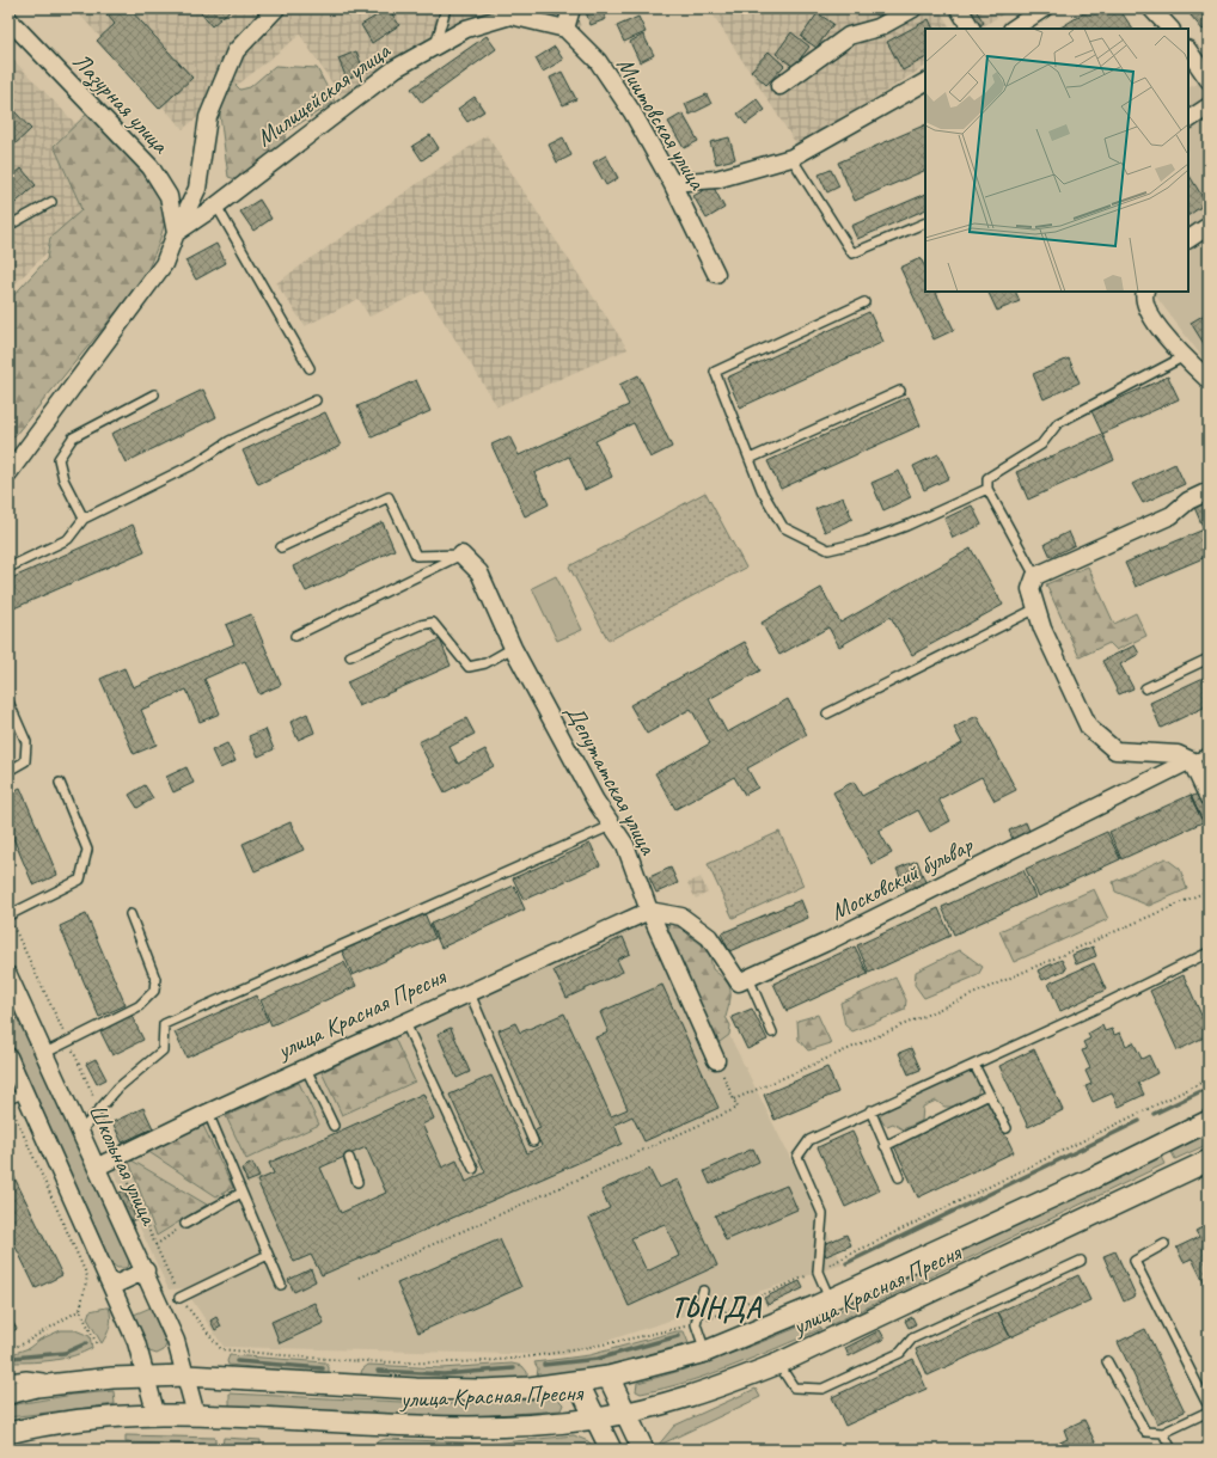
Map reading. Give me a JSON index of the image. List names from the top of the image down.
{
  "streets": {
    "street": [
      "Милицейская улица",
      "Лазурная улица",
      "Миитовская улица",
      "Депутатская улица",
      "Московский бульвар",
      "улица Красная Пресня",
      "Школьная улица"
    ]
  },
  "crossings": [
    ["Милицейская улица", "Лазурная улица"],
    ["Милицейская улица", "Миитовская улица"],
    ["Депутатская улица", "улица Красная Пресня"],
    ["улица Красная Пресня", "Школьная улица"]
  ],
  "districts": ["ТЫНДА"]
}
